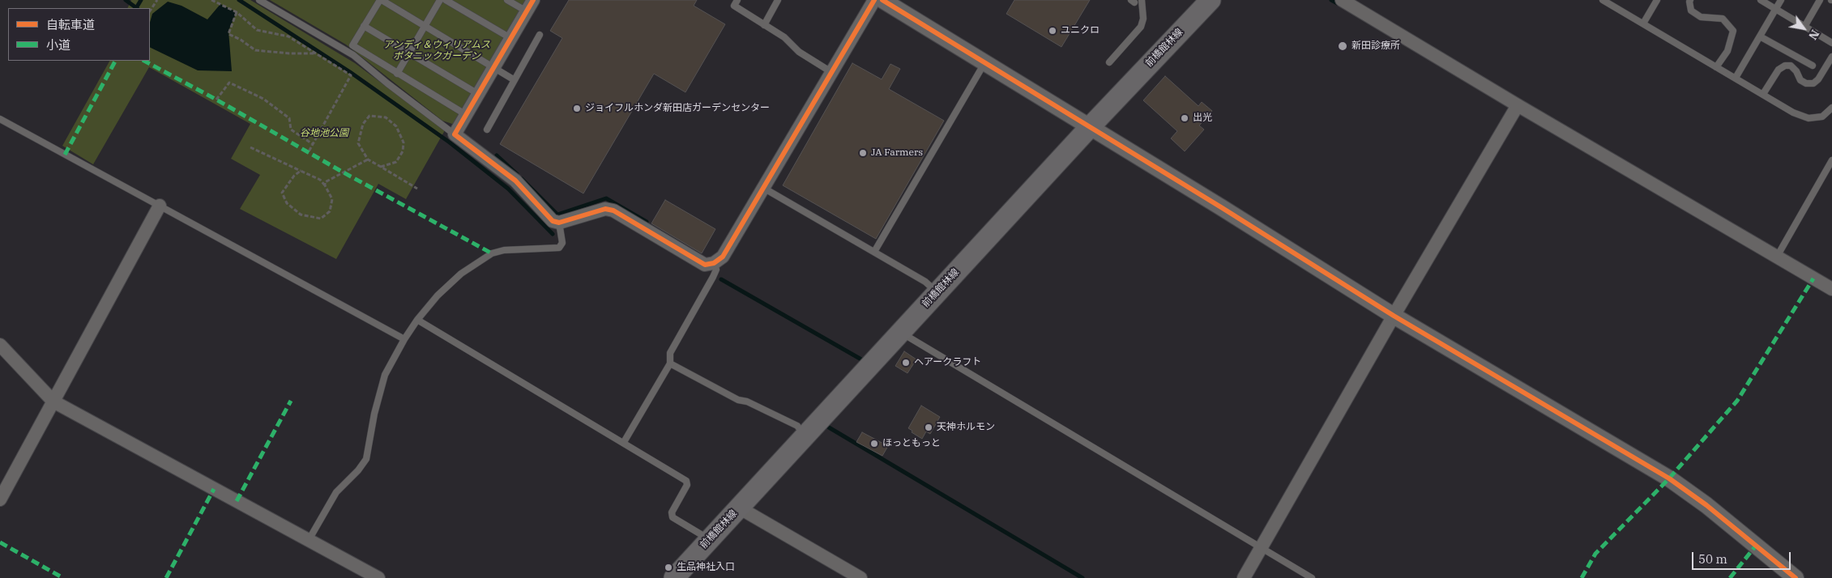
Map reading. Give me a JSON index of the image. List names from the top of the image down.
{
  "streets": {
    "main road": ["前橋館林線"]
  },
  "parks": ["アンディ＆ウィリアムス ボタニックガーデン", "谷地池公園"],
  "places": [
    "ユニクロ",
    "新田診療所",
    "ジョイフルホンダ新田店ガーデンセンター",
    "出光",
    "JA Farmers",
    "ヘアークラフト",
    "天神ホルモン",
    "ほっともっと",
    "生品神社入口"
  ],
  "legend": ["自転車道", "小道"],
  "scale_bar": "50 m",
  "north": "bottom right"
}
